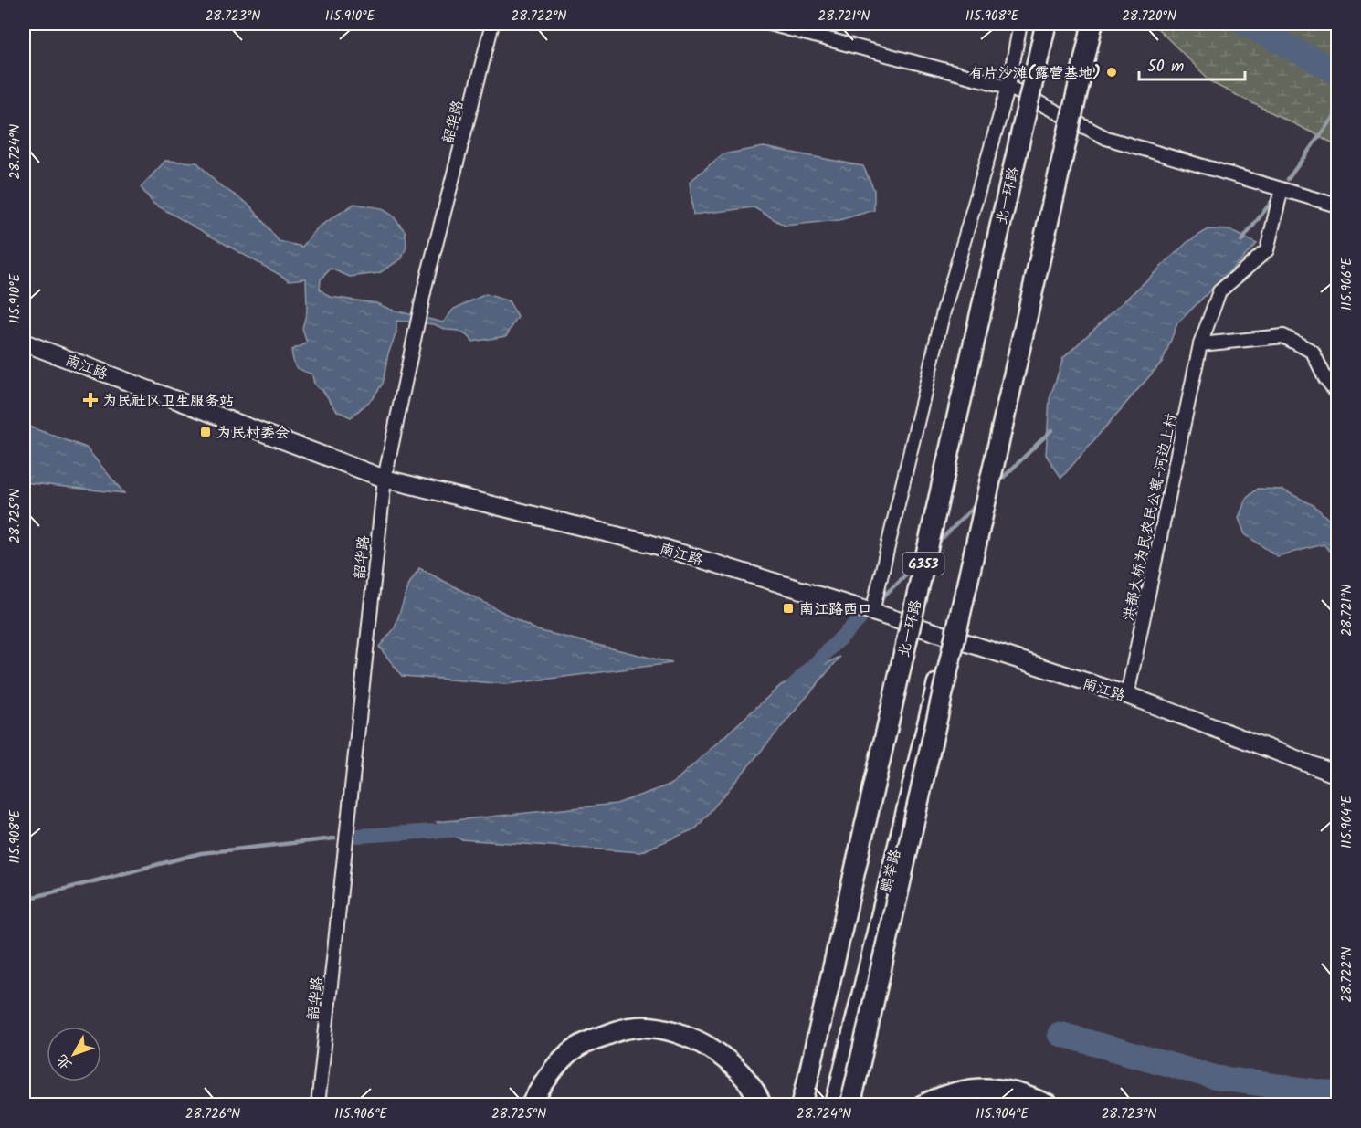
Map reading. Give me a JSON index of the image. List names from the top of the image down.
{
  "streets": {
    "highway": ["北一环路", "G353"],
    "main road": ["南江路"],
    "street": ["韶华路", "洪都大桥为民农民公寓-河边上村", "鹏举路"]
  },
  "crossings": [
    ["韶华路", "南江路"],
    ["南江路", "洪都大桥为民农民公寓-河边上村"],
    ["南江路", "鹏举路"]
  ],
  "places": {
    "other": ["有片沙滩(露营基地)"],
    "health": ["为民社区卫生服务站"],
    "transit": ["为民村委会", "南江路西口"]
  },
  "scale_bar": "50 m",
  "north": "bottom left",
  "coordinates": [
    "28.723°N",
    "115.910°E",
    "28.722°N",
    "28.721°N",
    "115.908°E",
    "28.720°N",
    "28.724°N",
    "115.906°E",
    "28.725°N",
    "115.904°E",
    "28.726°N"
  ]
}
